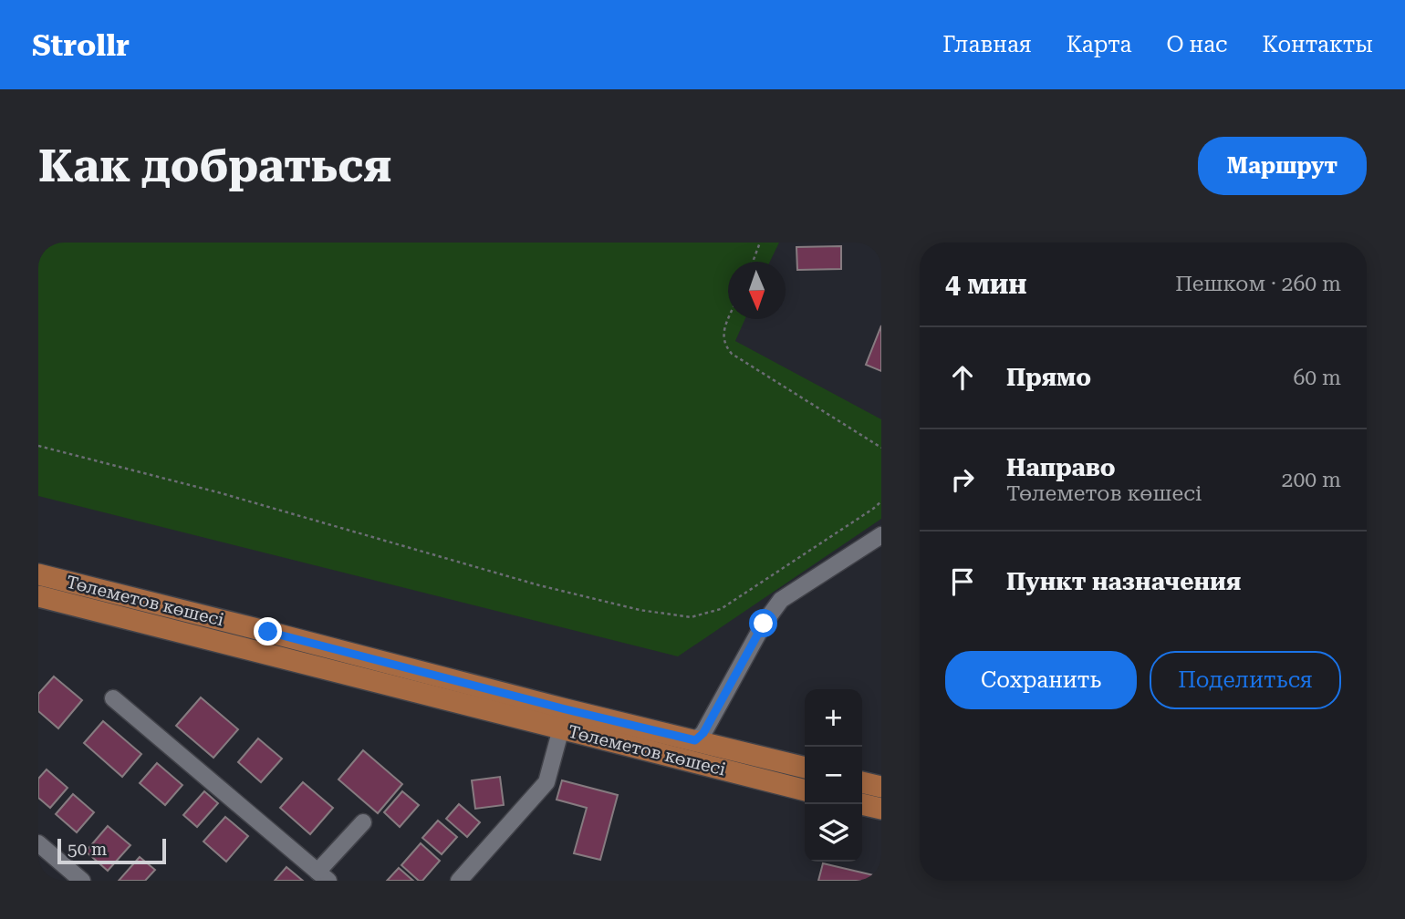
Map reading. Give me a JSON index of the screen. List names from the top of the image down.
{
  "streets": {
    "main road": ["Төлеметов көшесі"]
  },
  "scale_bar": "50 m",
  "north": "bottom",
  "page": {
    "header": "Strollr",
    "nav": [
      "Главная",
      "Карта",
      "О нас",
      "Контакты"
    ],
    "buttons": [
      "Маршрут",
      ["Сохранить", "Поделиться"]
    ],
    "title": "Как добраться",
    "heading": ["4 мин", "Пешком · 260 m"],
    "list": [
      ["Прямо", "60 m"],
      ["Направо", "Төлеметов көшесі", "200 m"],
      "Пункт назначения"
    ],
    "map_buttons": ["+", "−"],
    "scale": "50 m"
  }
}
